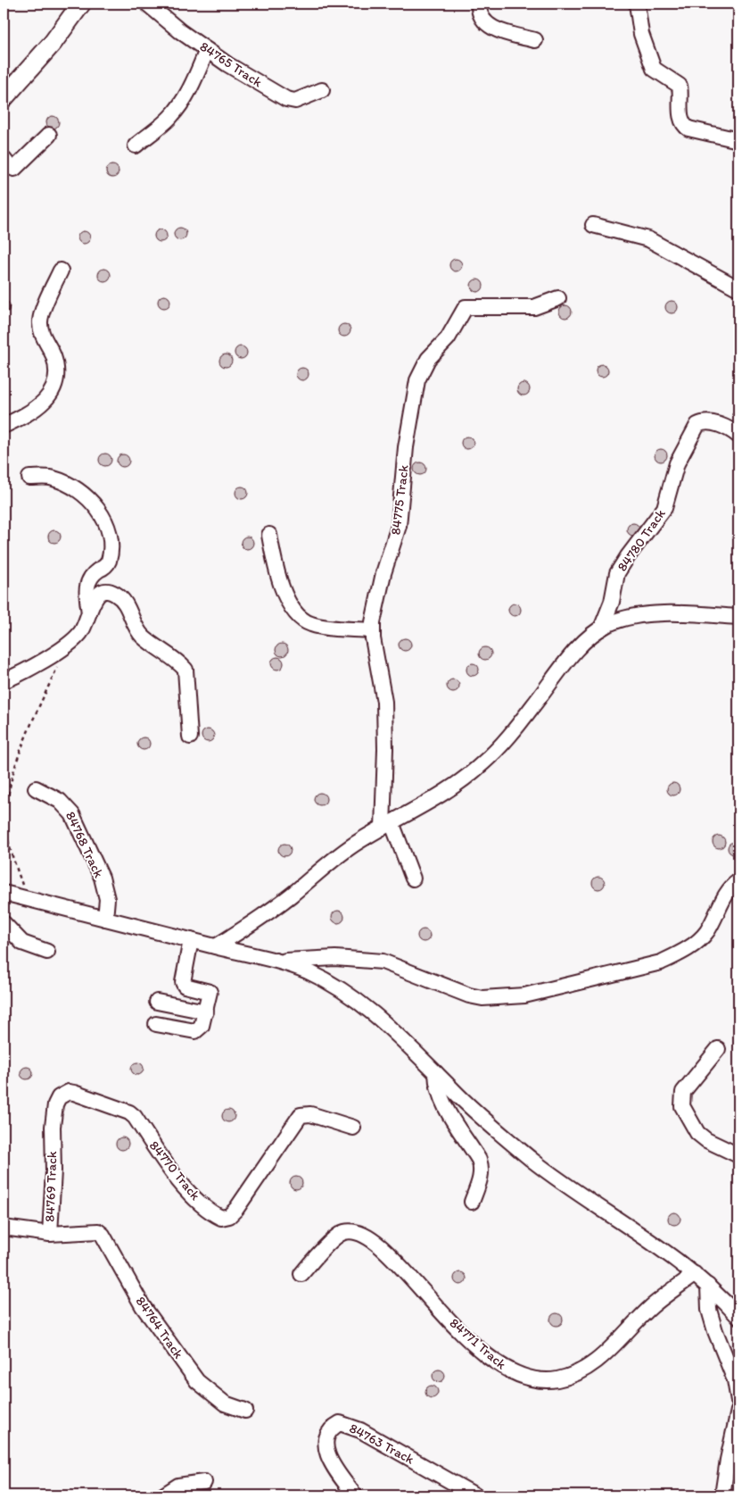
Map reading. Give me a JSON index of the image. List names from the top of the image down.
{
  "streets": {
    "street": [
      "84765 Track",
      "84775 Track",
      "84780 Track",
      "84768 Track",
      "84770 Track",
      "84769 Track",
      "84764 Track",
      "84771 Track",
      "84763 Track"
    ]
  },
  "crossings": [
    ["84770 Track", "84769 Track"],
    ["84769 Track", "84764 Track"]
  ]
}
